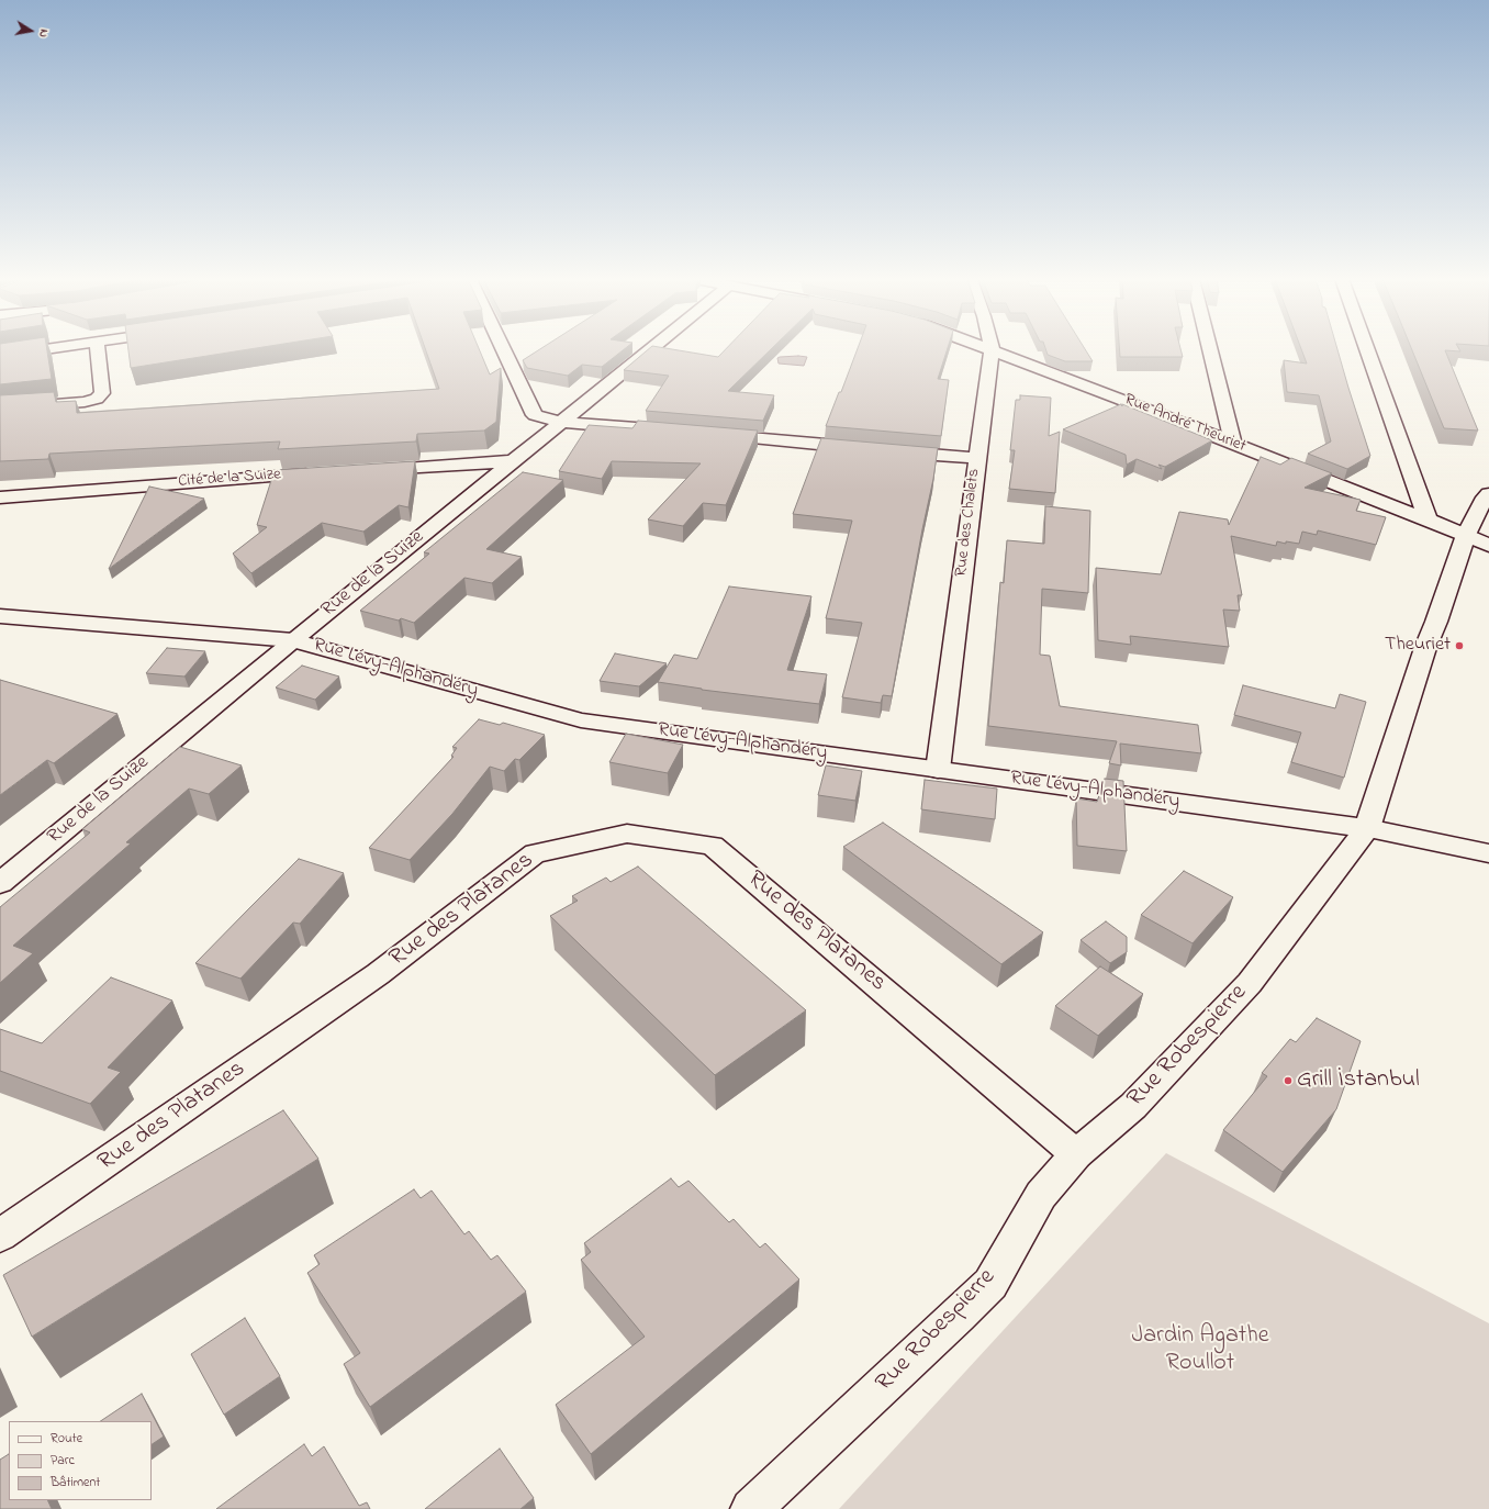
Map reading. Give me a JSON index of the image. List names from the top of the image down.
{
  "streets": {
    "street": [
      "Rue André Theuriet",
      "Cité de la Suize",
      "Rue des Chalets",
      "Rue de la Suize",
      "Rue Lévy-Alphandéry",
      "Rue des Platanes",
      "Rue Robespierre"
    ]
  },
  "crossings": [
    ["Rue André Theuriet", "Rue des Chalets"],
    ["Rue André Theuriet", "Rue Robespierre"],
    ["Rue des Chalets", "Rue Lévy-Alphandéry"],
    ["Rue de la Suize", "Rue Lévy-Alphandéry"],
    ["Rue Lévy-Alphandéry", "Rue Robespierre"],
    ["Rue des Platanes", "Rue Robespierre"]
  ],
  "parks": ["Jardin Agathe Roullot"],
  "places": ["Theuriet", "Grill İstanbul"],
  "legend": ["Route", "Parc", "Bâtiment"],
  "north": "right"
}
